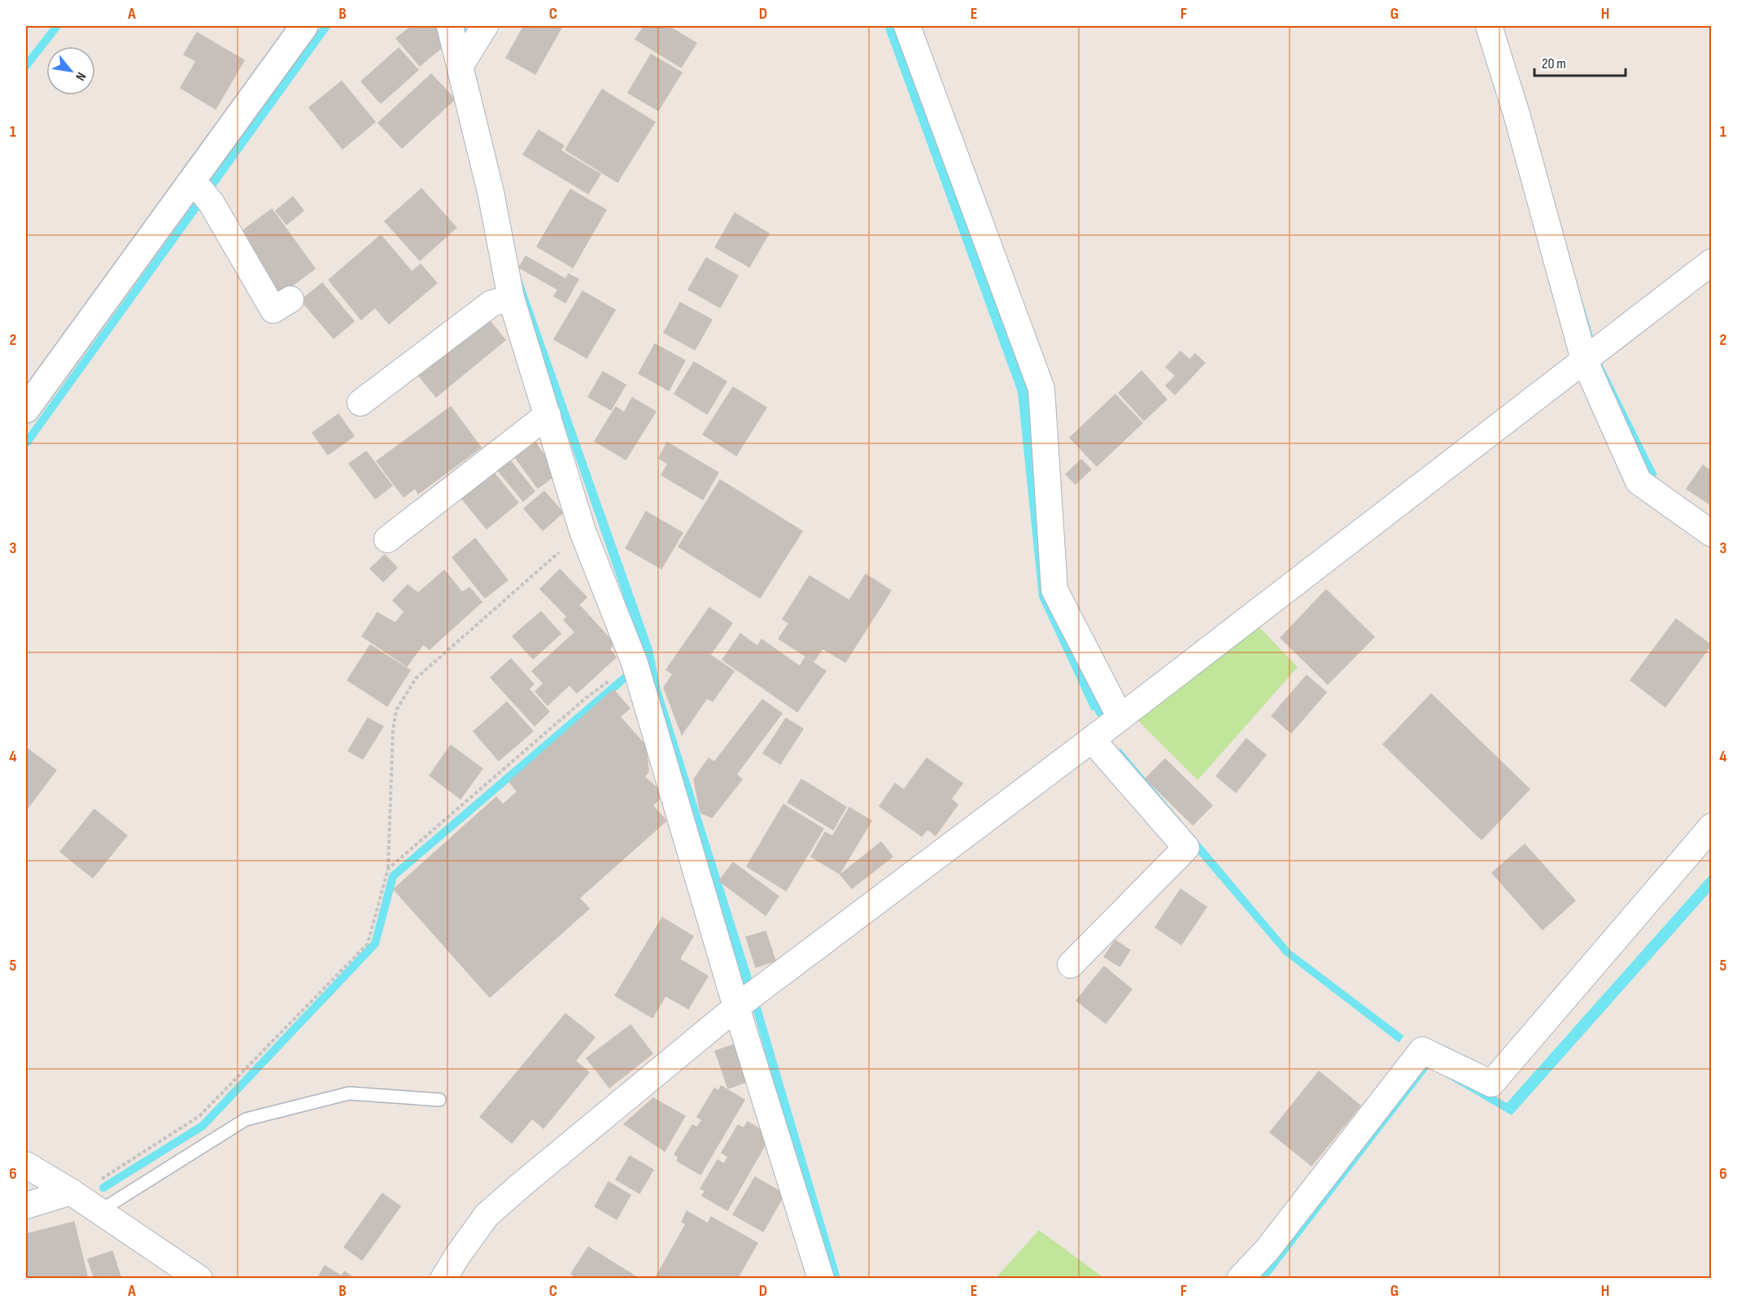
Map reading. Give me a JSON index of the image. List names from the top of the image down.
{
  "scale_bar": "20 m",
  "north": "bottom right",
  "grid": {
    "columns": [
      "A",
      "B",
      "C",
      "D",
      "E",
      "F",
      "G",
      "H"
    ],
    "rows": [
      "1",
      "2",
      "3",
      "4",
      "5",
      "6"
    ]
  }
}
